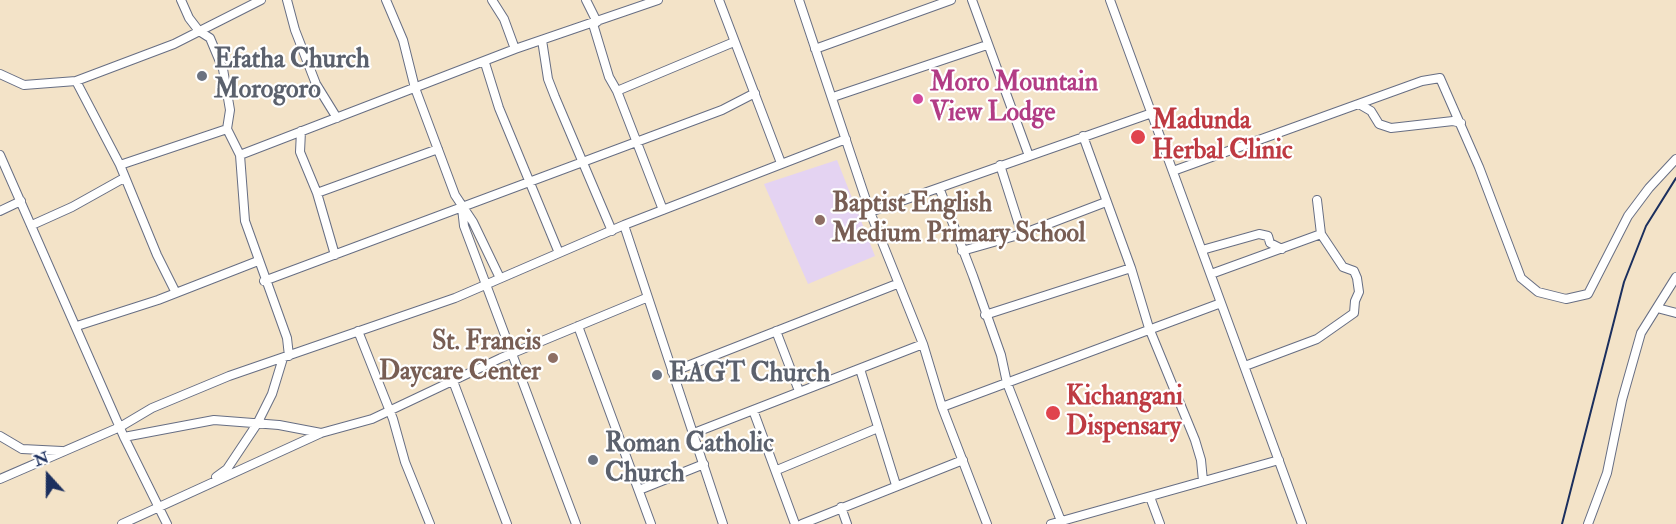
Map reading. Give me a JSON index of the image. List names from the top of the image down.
{
  "places": [
    "Efatha Church Morogoro",
    "Moro Mountain View Lodge",
    "Madunda Herbal Clinic",
    "Baptist English Medium Primary School",
    "St. Francis Daycare Center",
    "EAGT Church",
    "Kichangani Dispensary",
    "Roman Catholic Church"
  ],
  "north": "top"
}
